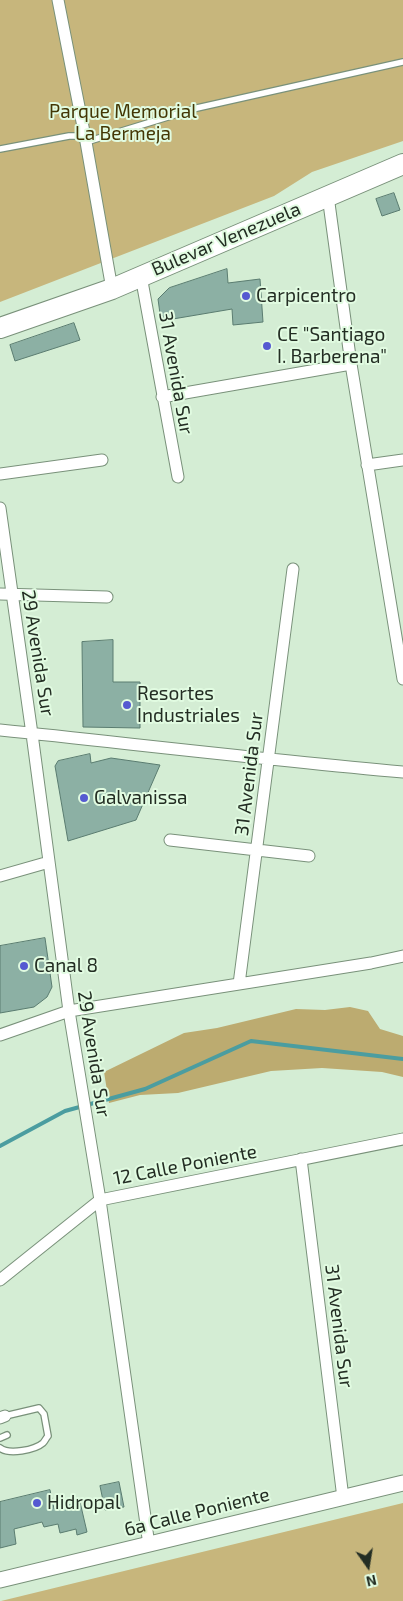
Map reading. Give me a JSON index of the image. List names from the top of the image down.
{
  "streets": {
    "highway": ["Bulevar Venezuela"],
    "street": [
      "31 Avenida Sur",
      "29 Avenida Sur",
      "12 Calle Poniente",
      "6a Calle Poniente"
    ]
  },
  "crossings": [
    ["Bulevar Venezuela", "31 Avenida Sur"],
    ["31 Avenida Sur", "12 Calle Poniente"],
    ["31 Avenida Sur", "6a Calle Poniente"],
    ["29 Avenida Sur", "12 Calle Poniente"],
    ["29 Avenida Sur", "6a Calle Poniente"]
  ],
  "parks": ["Parque Memorial La Bermeja"],
  "places": [
    "Carpicentro",
    "CE \"Santiago I. Barberena\"",
    "Resortes Industriales",
    "Galvanissa",
    "Canal 8",
    "Hidropal"
  ],
  "north": "bottom"
}
